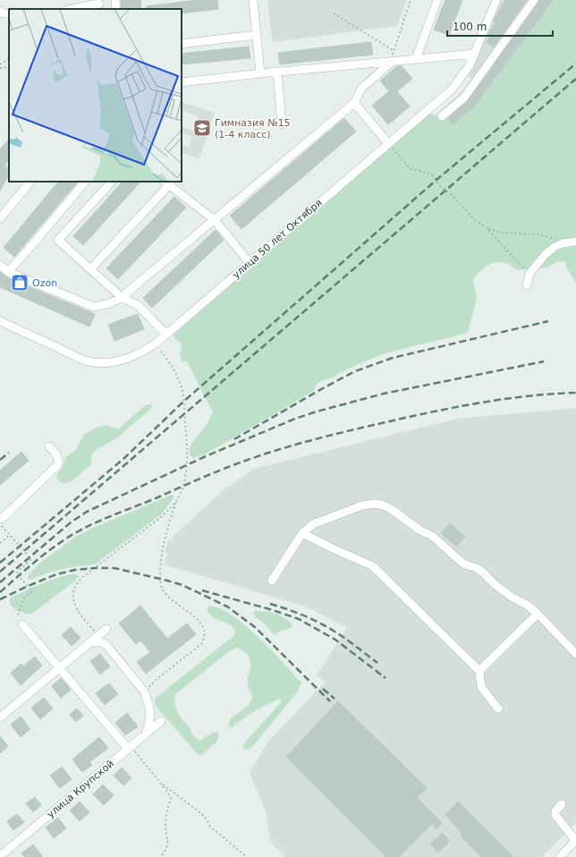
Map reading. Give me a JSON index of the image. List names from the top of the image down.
{
  "streets": {
    "street": ["улица 50 лет Октября", "улица Крупской"]
  },
  "places": {
    "school or university": ["Гимназия №15 (1-4 класс)"],
    "shop": ["Ozon"]
  },
  "scale_bar": "100 m"
}
